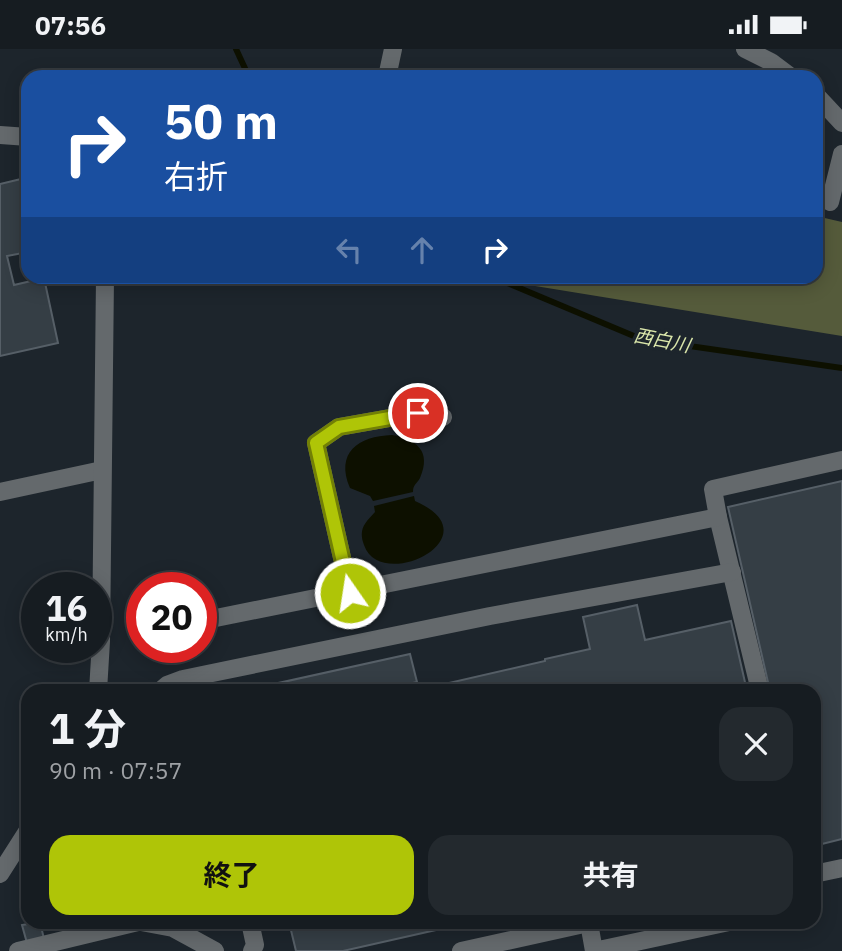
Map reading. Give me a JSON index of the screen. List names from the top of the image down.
{
  "water": ["西白川"],
  "page": {
    "status": "07:56",
    "turn": ["50 m", "右折"],
    "speed": "16 km/h",
    "limit": "20",
    "heading": ["1 分", "90 m · 07:57"],
    "buttons": ["終了", "共有"]
  }
}
